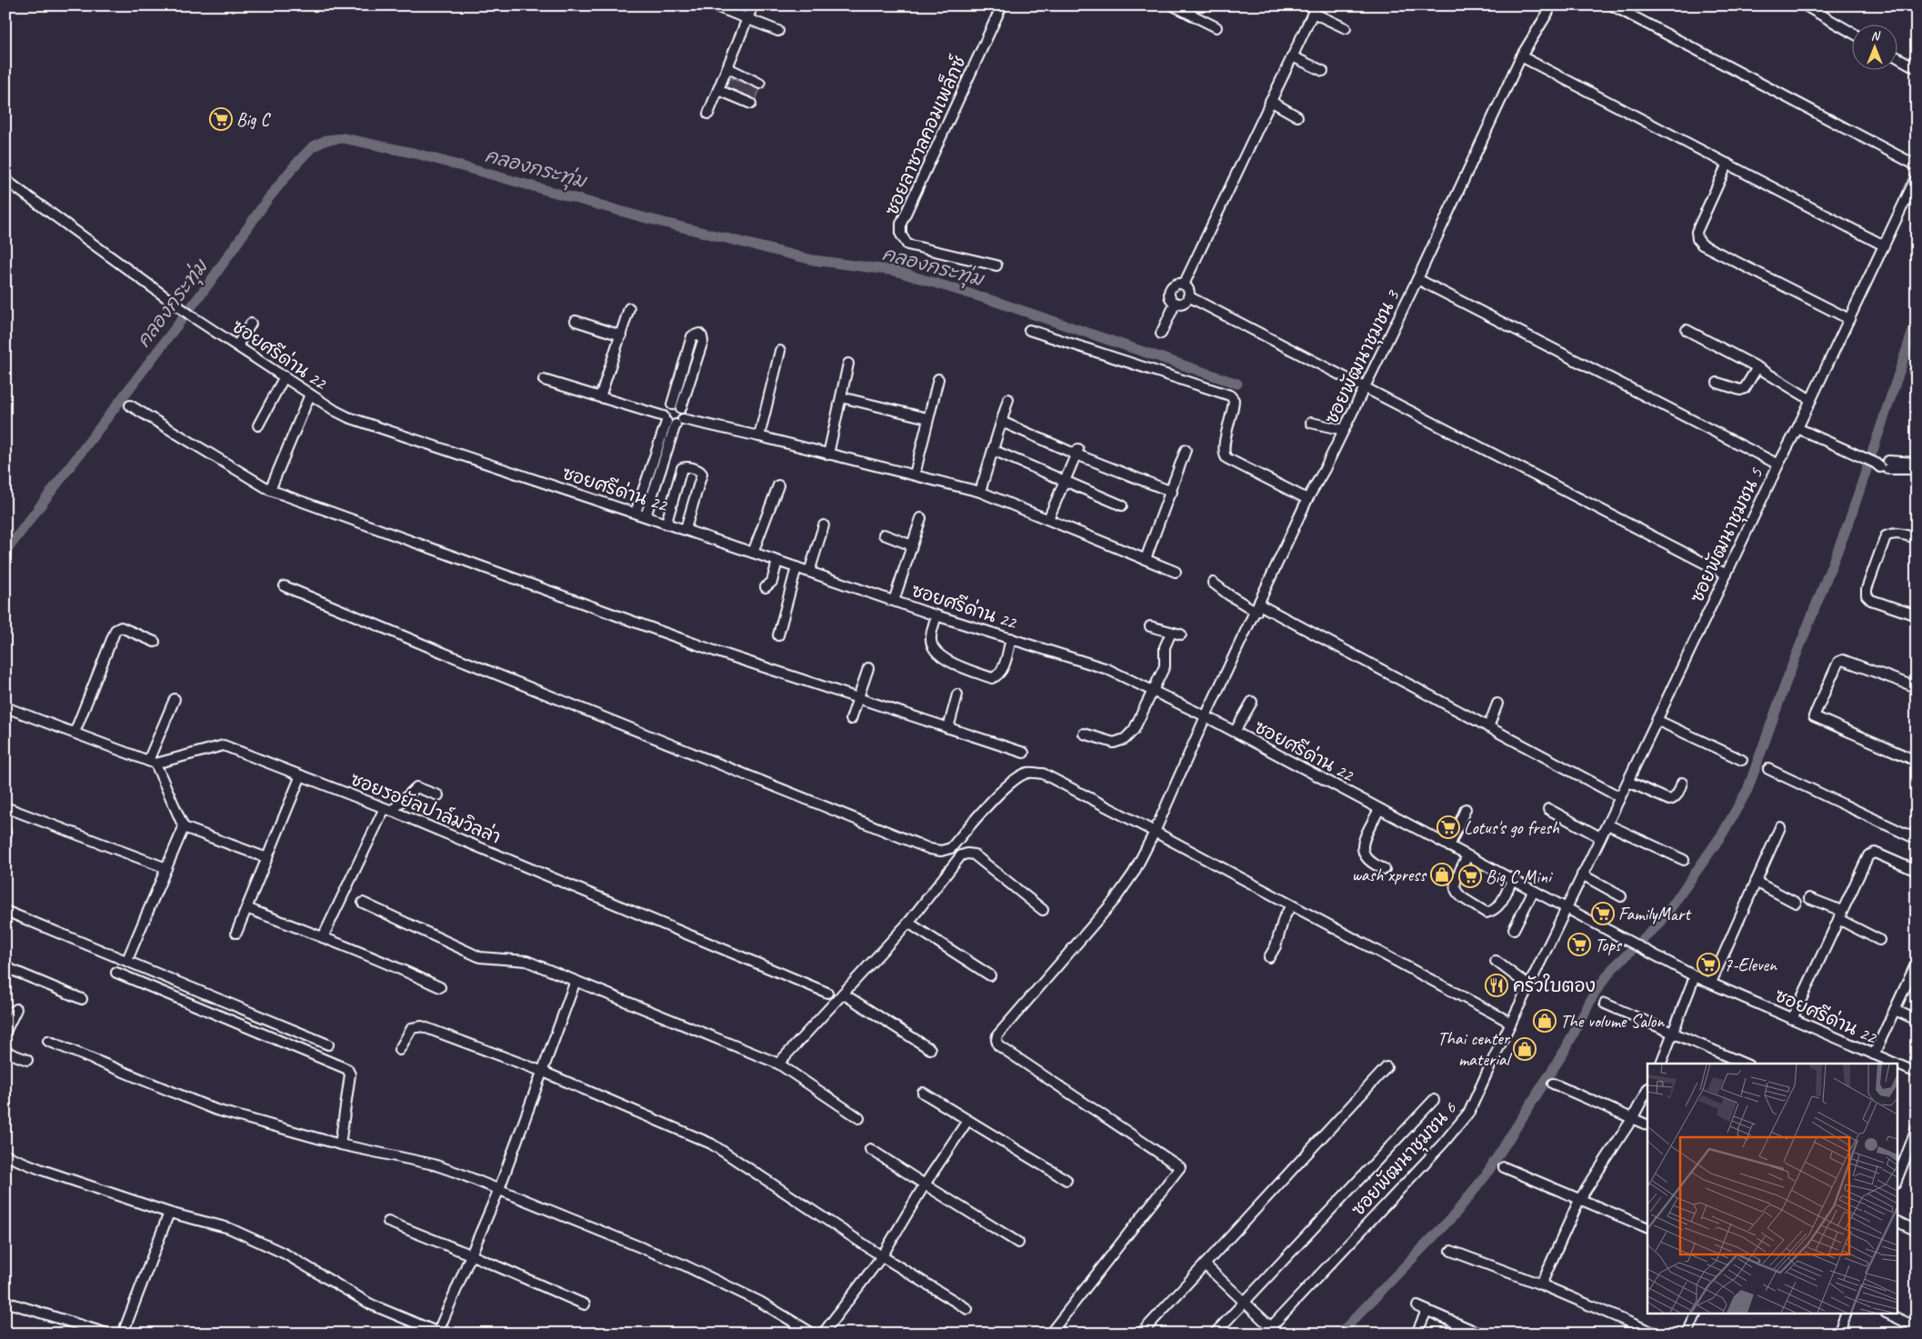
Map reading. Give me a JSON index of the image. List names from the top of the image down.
{
  "streets": {
    "street": [
      "ซอยลาซาลคอมเพล็กซ์",
      "ซอยศรีด่าน 22",
      "ซอยพัฒนาชุมชน 3",
      "ซอยพัฒนาชุมชน 5",
      "ซอยรอยัลปาล์มวิลล่า",
      "ซอยพัฒนาชุมชน 6"
    ]
  },
  "crossings": [
    ["ซอยศรีด่าน 22", "ซอยพัฒนาชุมชน 3"],
    ["ซอยศรีด่าน 22", "ซอยพัฒนาชุมชน 5"],
    ["ซอยศรีด่าน 22", "ซอยพัฒนาชุมชน 6"],
    ["ซอยพัฒนาชุมชน 5", "ซอยพัฒนาชุมชน 6"]
  ],
  "water": ["คลองกระทุ่ม"],
  "places": {
    "supermarket": [
      "Big C",
      "Lotus's go fresh",
      "Big C Mini",
      "FamilyMart",
      "Tops",
      "7-Eleven"
    ],
    "shop": ["wash xpress", "The volume Salon", "Thai center material"],
    "restaurant": ["ครัวใบตอง"]
  },
  "north": "top"
}
